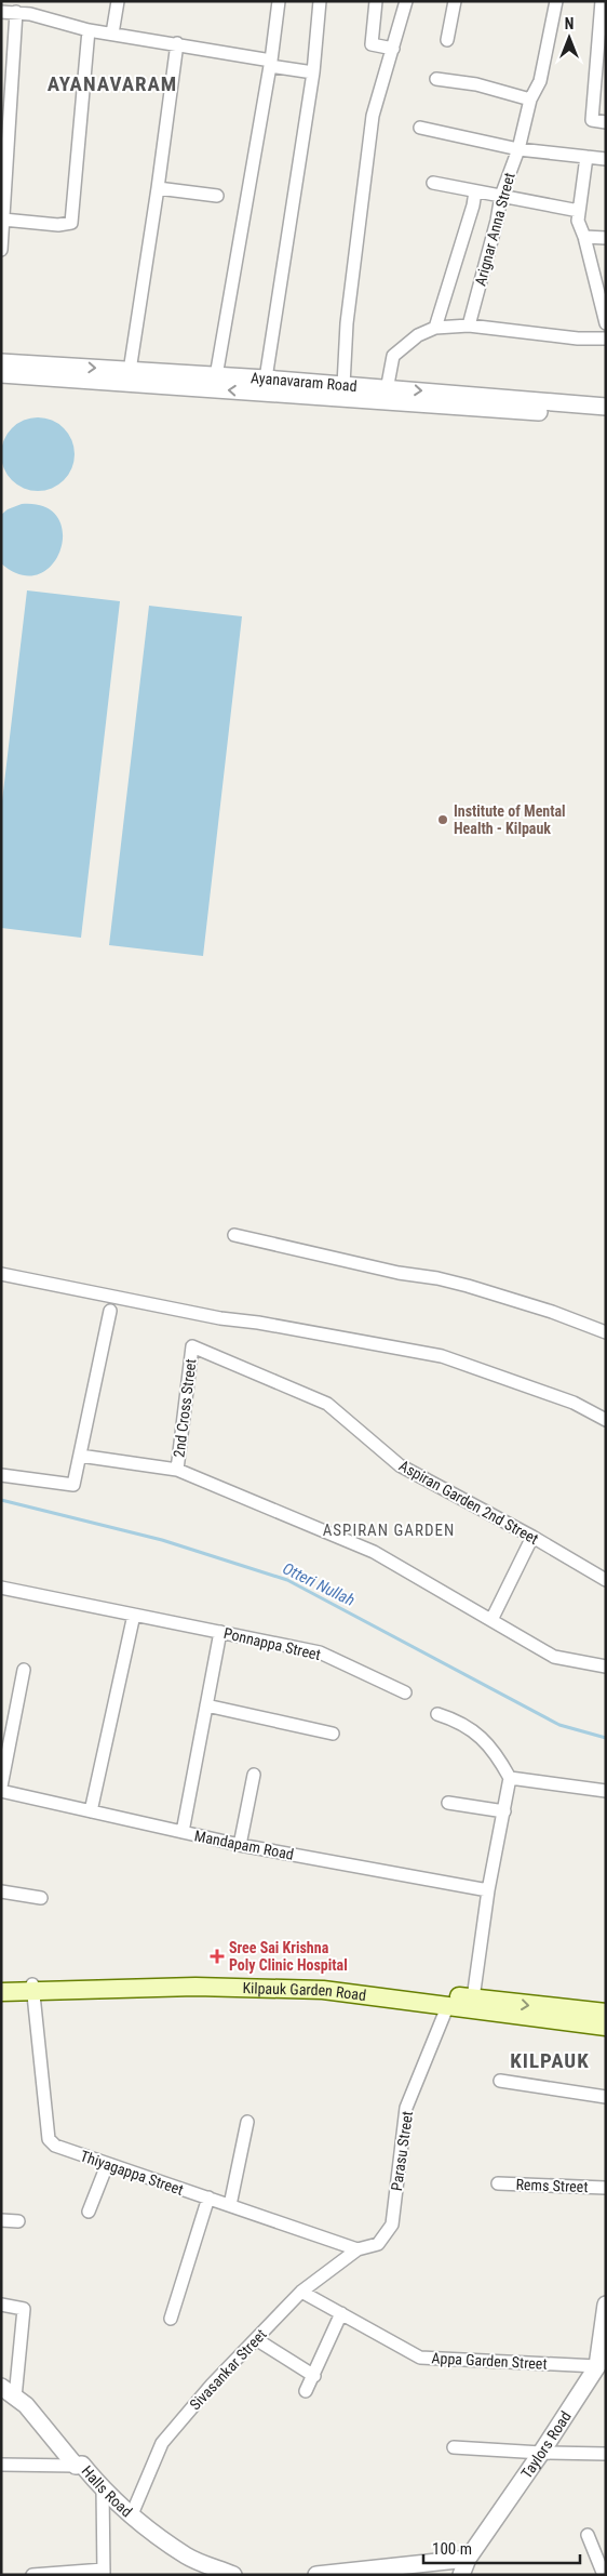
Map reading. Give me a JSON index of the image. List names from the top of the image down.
{
  "streets": {
    "main road": ["Kilpauk Garden Road"],
    "street": [
      "Arignar Anna Street",
      "Ayanavaram Road",
      "2nd Cross Street",
      "Aspiran Garden 2nd Street",
      "Ponnappa Street",
      "Mandapam Road",
      "Parasu Street",
      "Thiyagappa Street",
      "Rems Street",
      "Appa Garden Street",
      "Sivasankar Street",
      "Taylors Road",
      "Halls Road"
    ]
  },
  "crossings": [
    ["2nd Cross Street", "Aspiran Garden 2nd Street"],
    ["Kilpauk Garden Road", "Parasu Street"],
    ["Kilpauk Garden Road", "Thiyagappa Street"],
    ["Parasu Street", "Thiyagappa Street"],
    ["Parasu Street", "Sivasankar Street"],
    ["Thiyagappa Street", "Sivasankar Street"],
    ["Appa Garden Street", "Sivasankar Street"],
    ["Appa Garden Street", "Taylors Road"],
    ["Sivasankar Street", "Halls Road"]
  ],
  "districts": ["AYANAVARAM", "ASPIRAN GARDEN", "KILPAUK"],
  "water": ["Otteri Nullah"],
  "places": {
    "other": ["Institute of Mental Health - Kilpauk"],
    "health": ["Sree Sai Krishna Poly Clinic Hospital"]
  },
  "scale_bar": "100 m",
  "north": "top"
}
